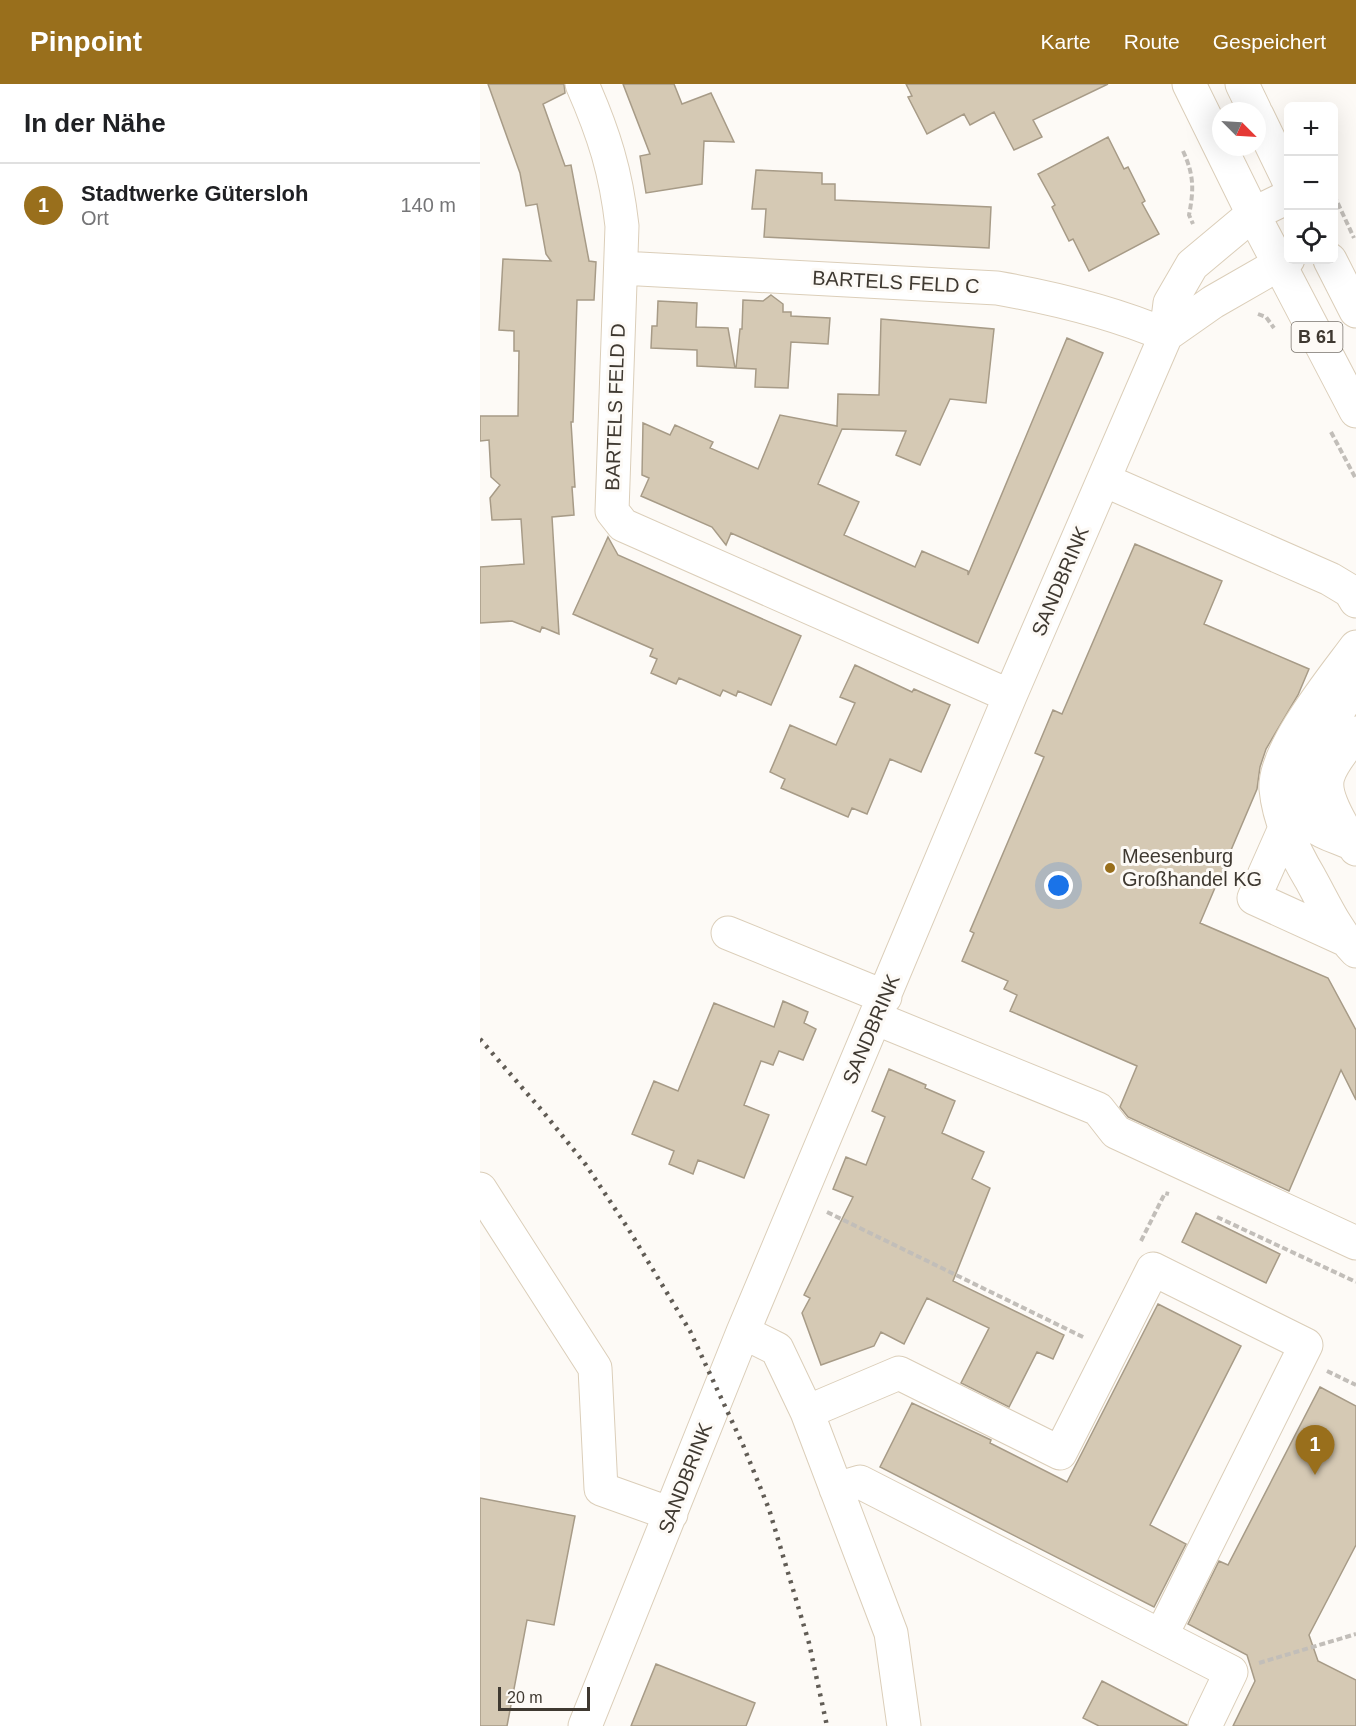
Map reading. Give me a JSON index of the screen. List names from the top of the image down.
{
  "streets": {
    "street": [
      "BARTELS FELD C",
      "B 61",
      "BARTELS FELD D",
      "SANDBRINK"
    ]
  },
  "crossings": [
    ["BARTELS FELD C", "BARTELS FELD D"],
    ["BARTELS FELD C", "SANDBRINK"],
    ["B 61", "SANDBRINK"],
    ["BARTELS FELD D", "SANDBRINK"]
  ],
  "places": ["Meesenburg Großhandel KG"],
  "scale_bar": "20 m",
  "north": "bottom right",
  "page": {
    "header": "Pinpoint",
    "nav": ["Karte", "Route", "Gespeichert"],
    "heading": "In der Nähe",
    "map_buttons": ["+", "−"],
    "list": [
      {
        "mark": "1",
        "name": "Stadtwerke Gütersloh",
        "note": "Ort",
        "value": "140 m"
      }
    ],
    "pins": "1",
    "scale": "20 m"
  }
}
